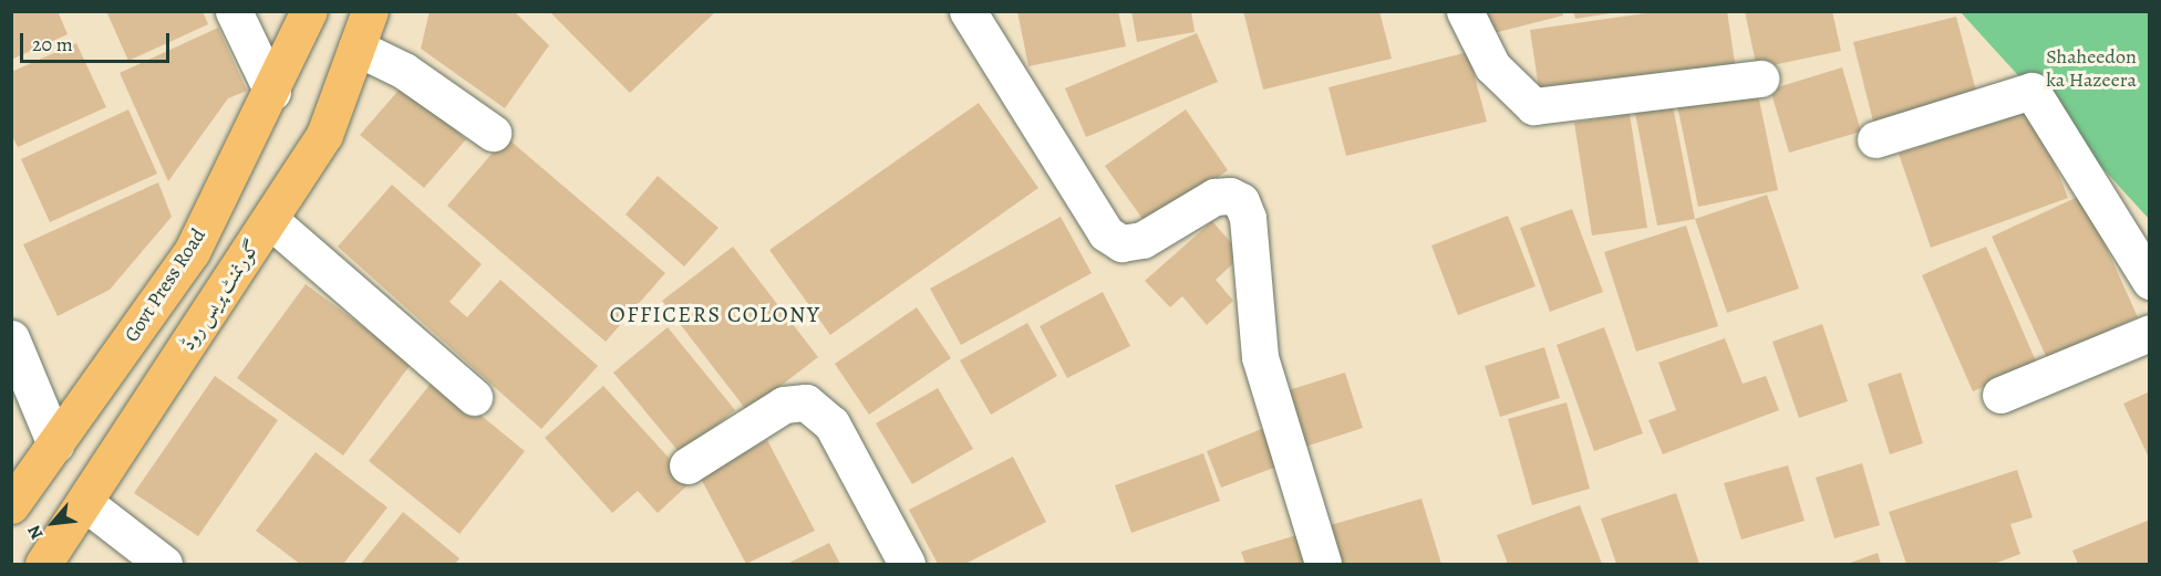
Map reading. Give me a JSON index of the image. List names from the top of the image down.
{
  "streets": {
    "main road": ["Govt Press Road", "گورنمنٹ پریس روڈ"]
  },
  "districts": ["OFFICERS COLONY"],
  "parks": ["Shaheedon ka Hazeera"],
  "scale_bar": "20 m",
  "north": "bottom left"
}
